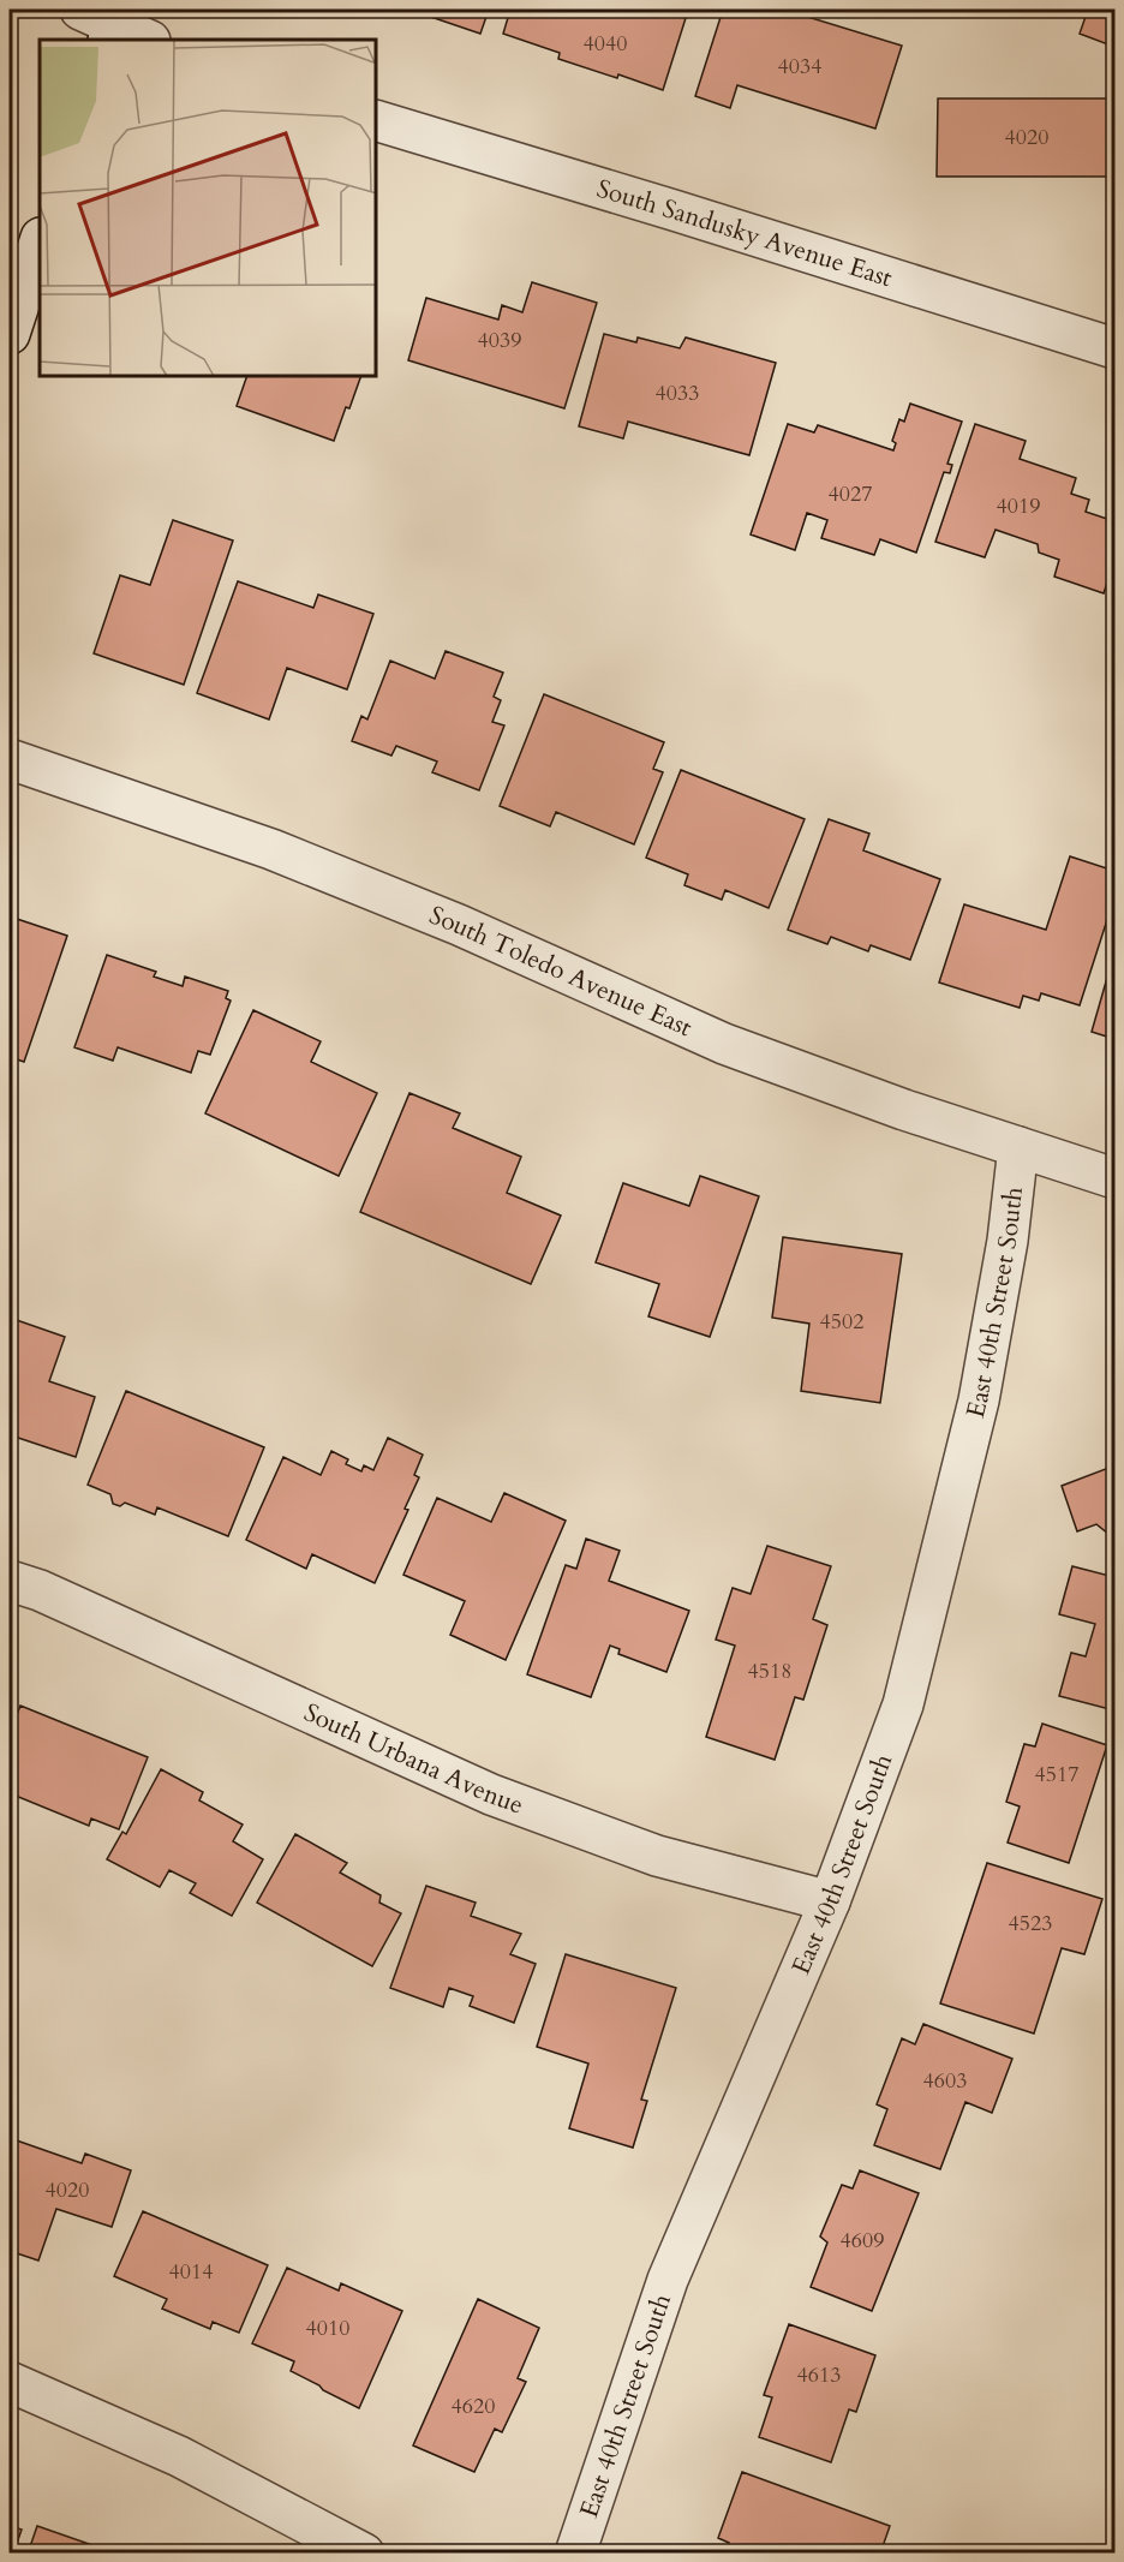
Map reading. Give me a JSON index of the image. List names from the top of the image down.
{
  "streets": {
    "street": [
      "South Sandusky Avenue East",
      "South Toledo Avenue East",
      "East 40th Street South",
      "South Urbana Avenue"
    ]
  },
  "crossings": [
    ["South Toledo Avenue East", "East 40th Street South"],
    ["East 40th Street South", "South Urbana Avenue"]
  ],
  "house_numbers": [
    "4040",
    "4034",
    "4020",
    "4039",
    "4033",
    "4027",
    "4019",
    "4502",
    "4518",
    "4517",
    "4523",
    "4603",
    "4020",
    "4609",
    "4014",
    "4010",
    "4613",
    "4620"
  ]
}
